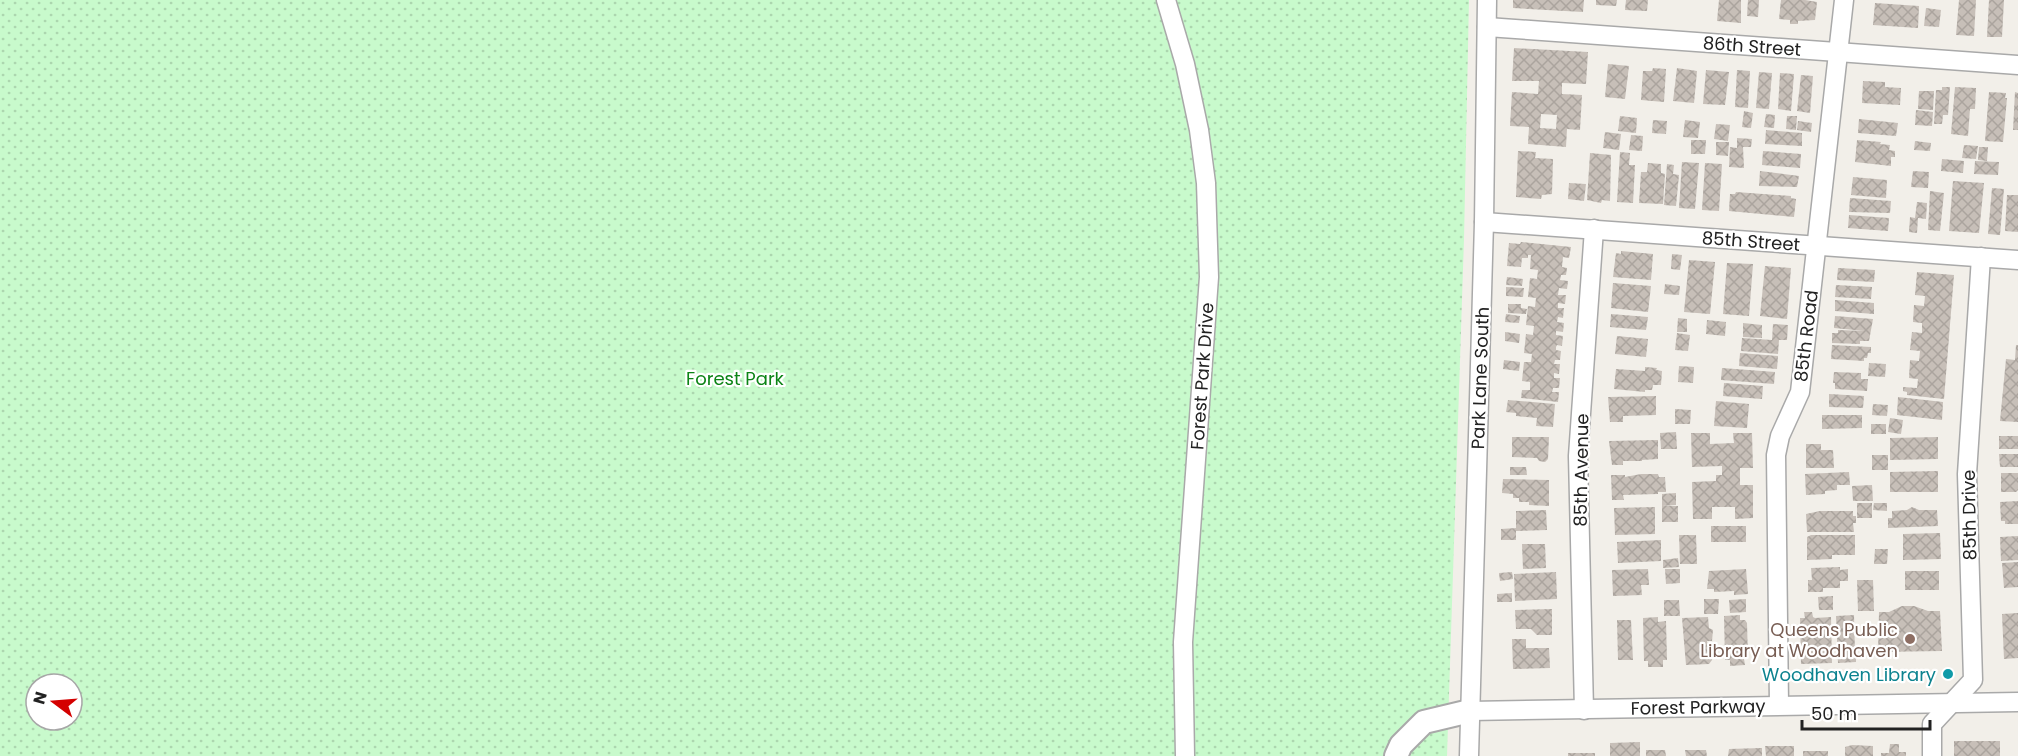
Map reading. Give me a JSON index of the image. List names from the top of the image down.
{
  "streets": {
    "street": [
      "86th Street",
      "85th Street",
      "85th Road",
      "Forest Park Drive",
      "Park Lane South",
      "85th Avenue",
      "85th Drive",
      "Forest Parkway"
    ]
  },
  "crossings": [
    ["86th Street", "85th Road"],
    ["86th Street", "Park Lane South"],
    ["85th Street", "85th Road"],
    ["85th Street", "Park Lane South"],
    ["85th Street", "85th Avenue"],
    ["85th Street", "85th Drive"],
    ["85th Road", "Forest Parkway"],
    ["Park Lane South", "Forest Parkway"],
    ["85th Avenue", "Forest Parkway"],
    ["85th Drive", "Forest Parkway"]
  ],
  "parks": ["Forest Park"],
  "places": ["Queens Public Library at Woodhaven", "Woodhaven Library"],
  "scale_bar": "50 m",
  "north": "left"
}
